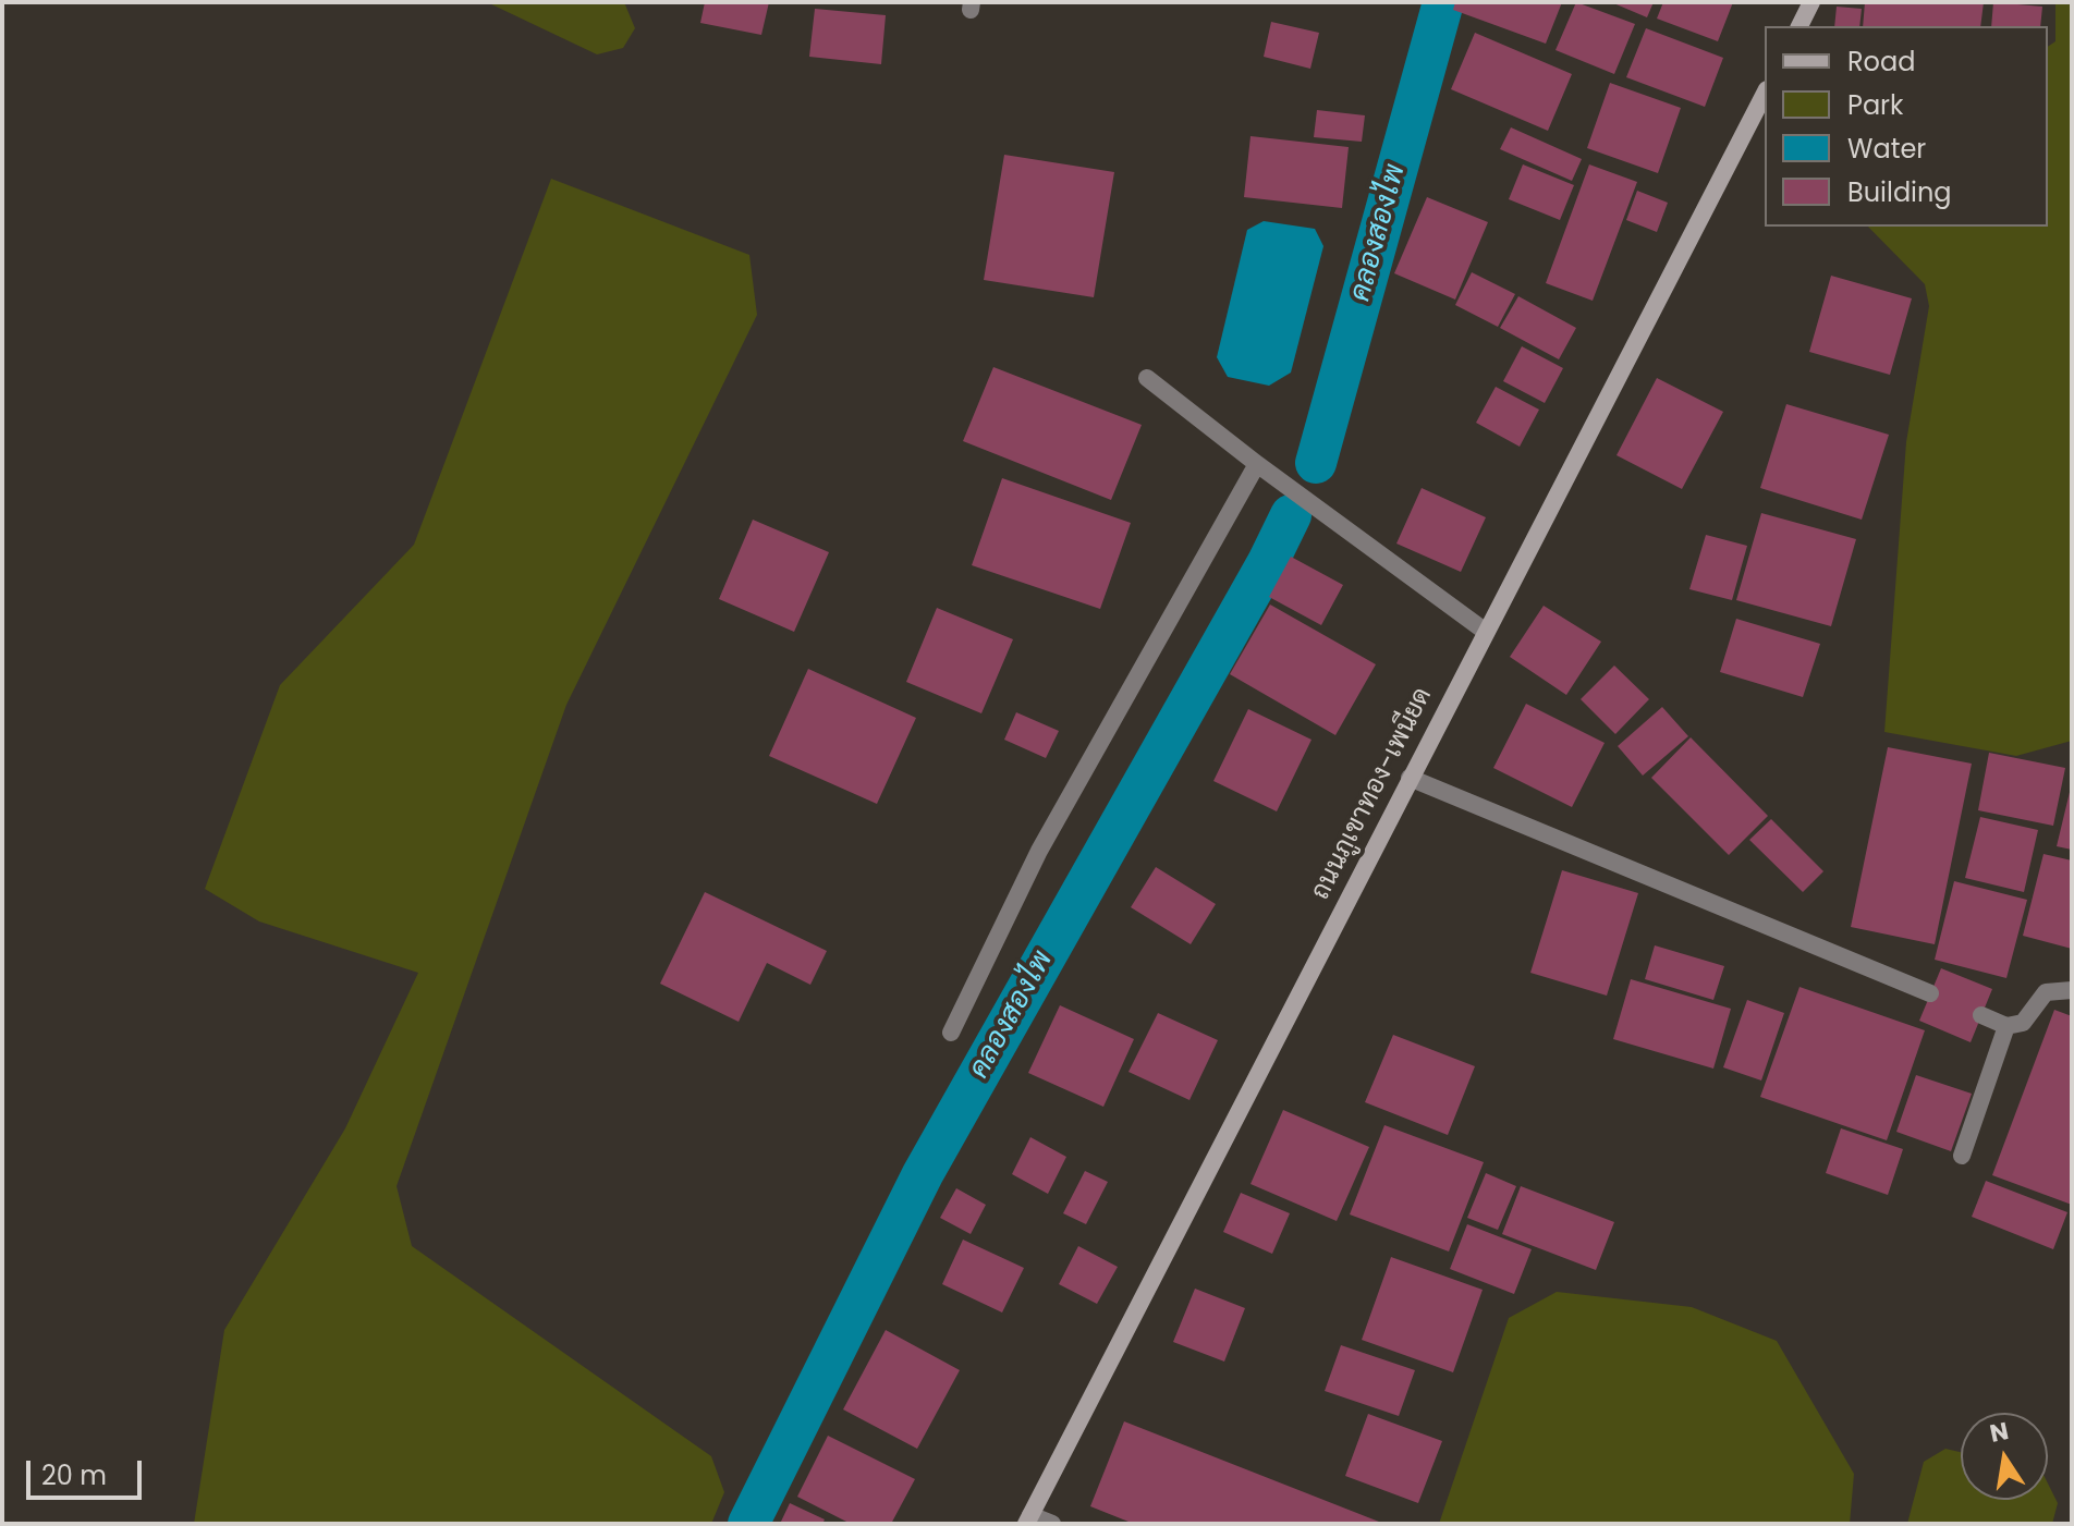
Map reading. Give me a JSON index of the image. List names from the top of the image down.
{
  "streets": {
    "street": ["ถนนภูเขาทอง-เพนียด"]
  },
  "water": ["คลองสองไพ"],
  "legend": [
    "Road",
    "Park",
    "Water",
    "Building"
  ],
  "scale_bar": "20 m",
  "north": "top"
}
